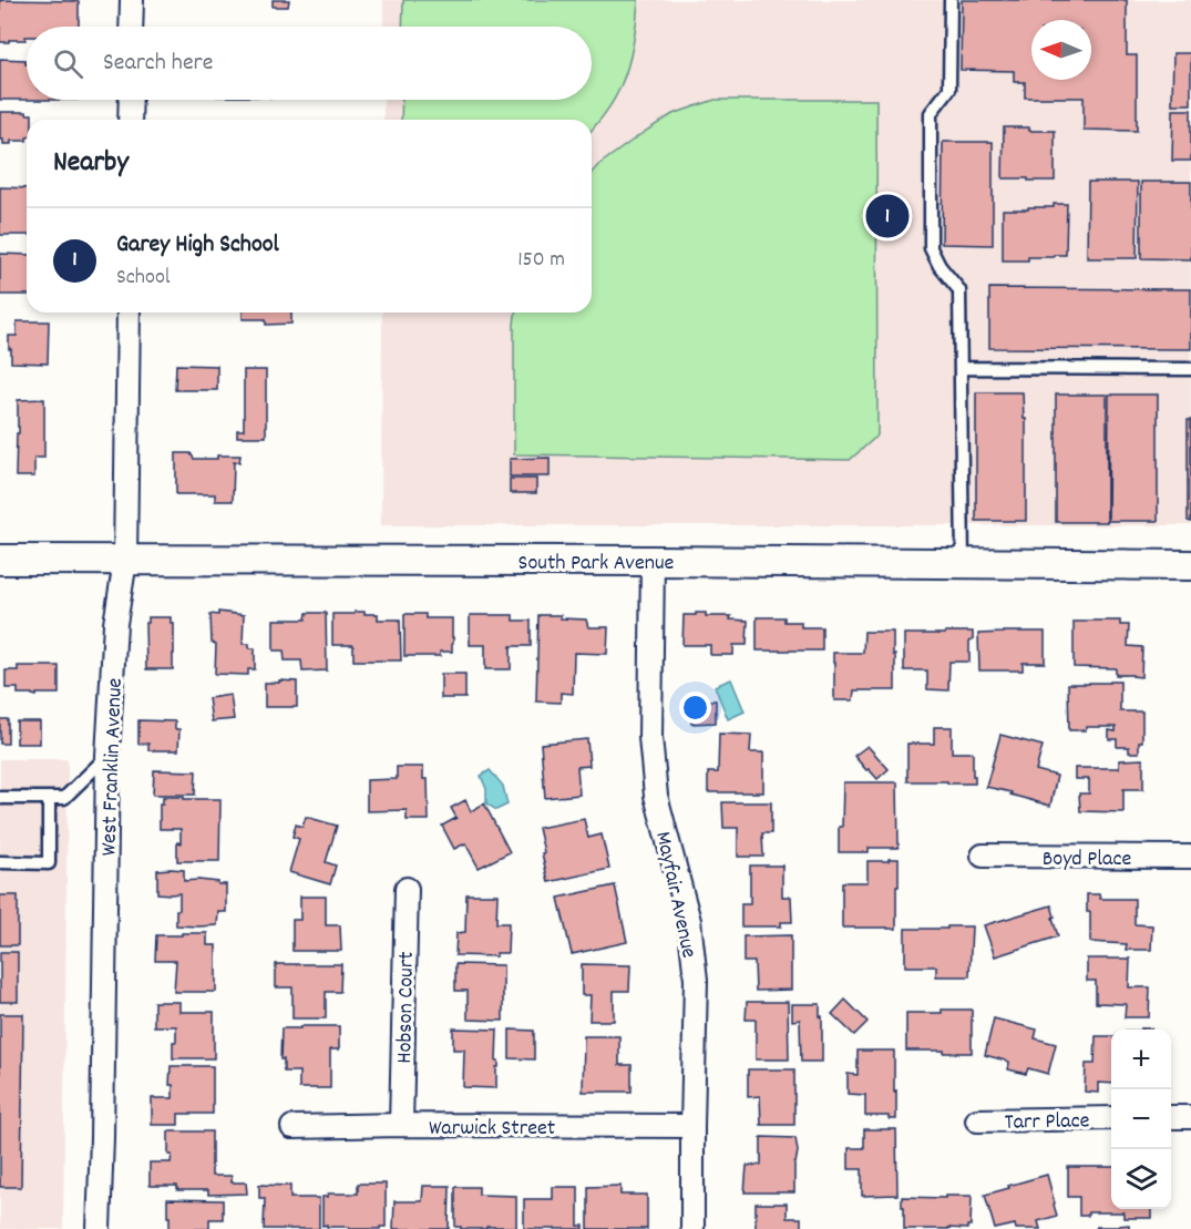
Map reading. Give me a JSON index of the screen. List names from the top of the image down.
{
  "streets": {
    "street": [
      "South Park Avenue",
      "West Franklin Avenue",
      "Boyd Place",
      "Mayfair Avenue",
      "Hobson Court",
      "Tarr Place",
      "Warwick Street"
    ]
  },
  "crossings": [
    ["South Park Avenue", "West Franklin Avenue"],
    ["South Park Avenue", "Mayfair Avenue"],
    ["Mayfair Avenue", "Warwick Street"],
    ["Hobson Court", "Warwick Street"]
  ],
  "north": "left",
  "page": {
    "search": "Search here",
    "heading": "Nearby",
    "pins": "1",
    "list": [
      {
        "mark": "1",
        "name": "Garey High School",
        "note": "School",
        "value": "150 m"
      }
    ],
    "map_buttons": ["+", "−"]
  }
}
